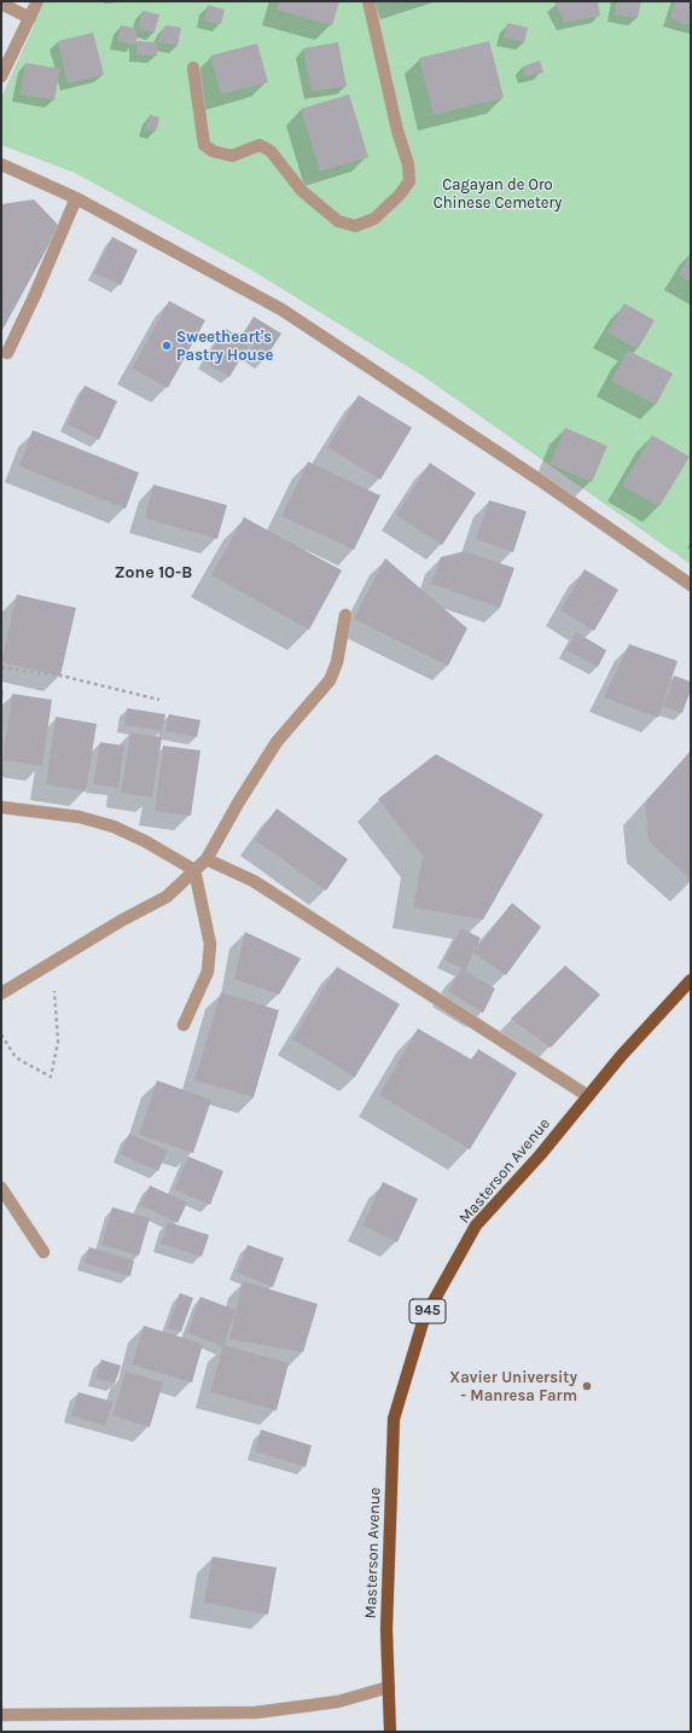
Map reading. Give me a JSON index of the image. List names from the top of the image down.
{
  "streets": {
    "main road": ["Masterson Avenue", "945"]
  },
  "districts": ["Zone 10-B"],
  "parks": ["Cagayan de Oro Chinese Cemetery"],
  "places": ["Sweetheart's Pastry House", "Xavier University - Manresa Farm"]
}
